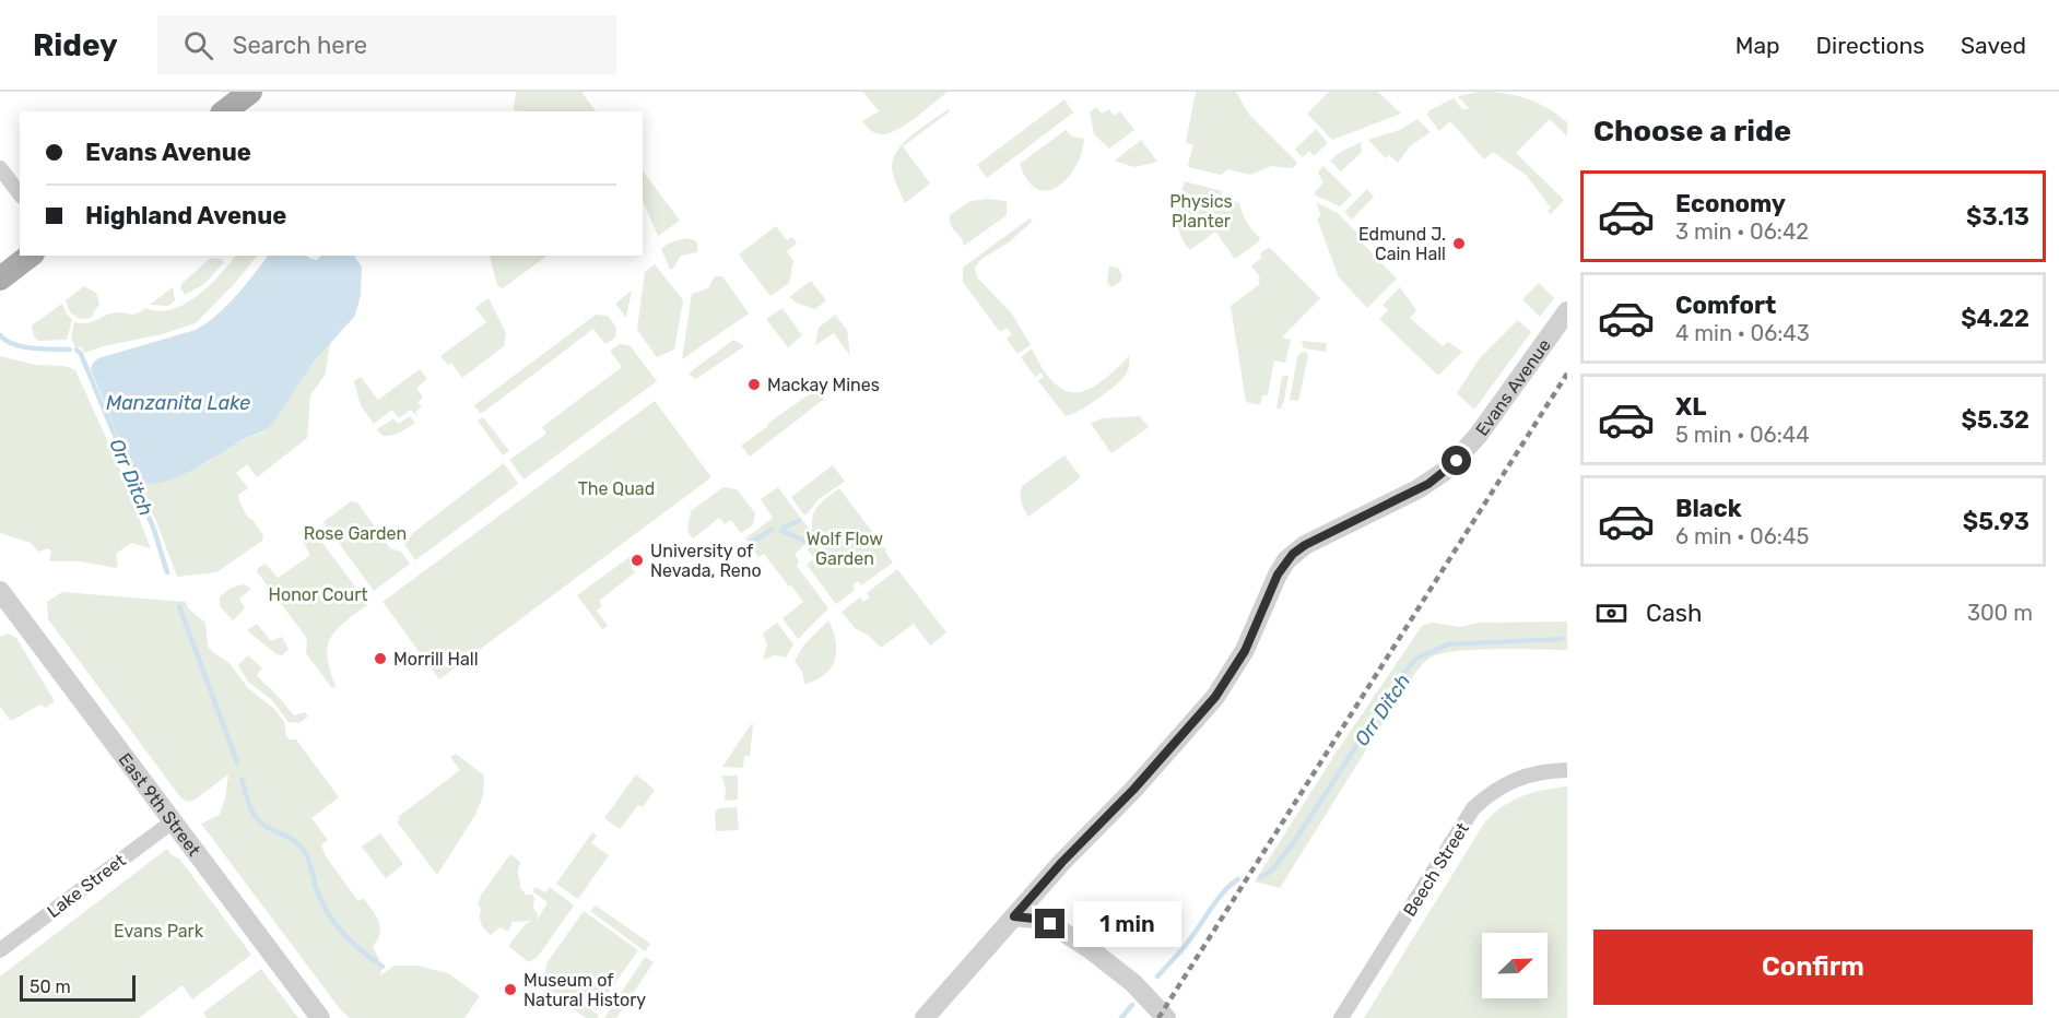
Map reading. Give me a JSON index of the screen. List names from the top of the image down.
{
  "streets": {
    "street": [
      "Evans Avenue",
      "East 9th Street",
      "Beech Street",
      "Lake Street"
    ]
  },
  "crossings": [
    ["East 9th Street", "Lake Street"]
  ],
  "water": ["Manzanita Lake", "Orr Ditch"],
  "parks": [
    "Physics Planter",
    "The Quad",
    "Rose Garden",
    "Wolf Flow Garden",
    "Honor Court",
    "Evans Park"
  ],
  "places": [
    "Edmund J. Cain Hall",
    "Mackay Mines",
    "University of Nevada, Reno",
    "Morrill Hall",
    "Museum of Natural History"
  ],
  "scale_bar": "50 m",
  "north": "top right",
  "page": {
    "header": "Ridey",
    "search": "Search here",
    "nav": ["Map", "Directions", "Saved"],
    "heading": "Choose a ride",
    "banner": ["Evans Avenue", "Highland Avenue"],
    "list": [
      {
        "name": "Economy",
        "note": "3 min · 06:42",
        "value": "$3.13"
      },
      {
        "name": "Comfort",
        "note": "4 min · 06:43",
        "value": "$4.22"
      },
      {
        "name": "XL",
        "note": "5 min · 06:44",
        "value": "$5.32"
      },
      {
        "name": "Black",
        "note": "6 min · 06:45",
        "value": "$5.93"
      }
    ],
    "pay": ["Cash", "300 m"],
    "bubble": "1 min",
    "buttons": "Confirm",
    "scale": "50 m"
  }
}
